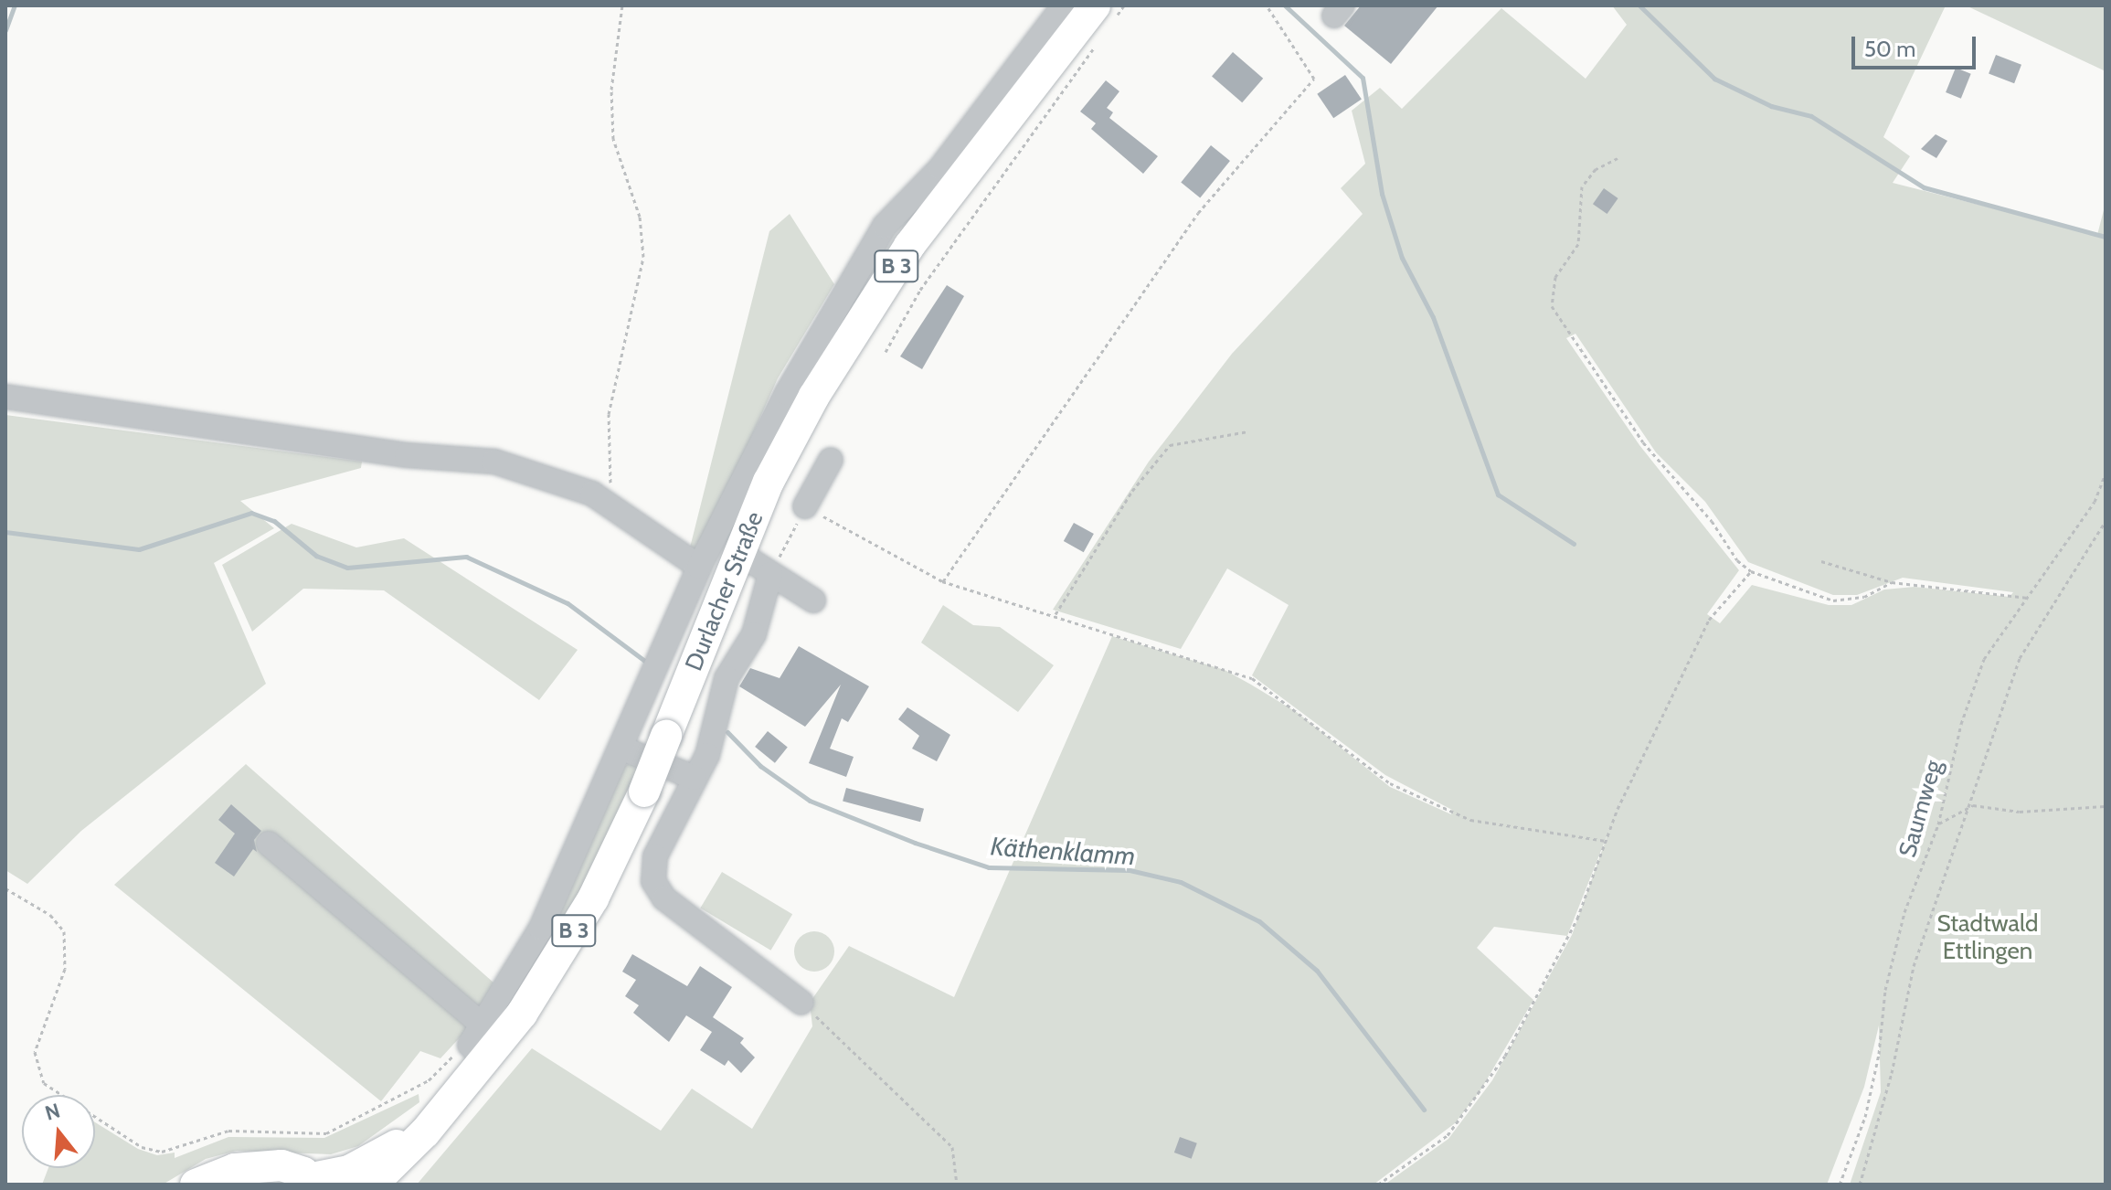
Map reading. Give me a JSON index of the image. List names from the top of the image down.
{
  "streets": {
    "main road": ["B 3", "Durlacher Straße"],
    "path": ["Saumweg"]
  },
  "water": ["Käthenklamm"],
  "parks": ["Stadtwald Ettlingen"],
  "scale_bar": "50 m",
  "north": "top"
}
